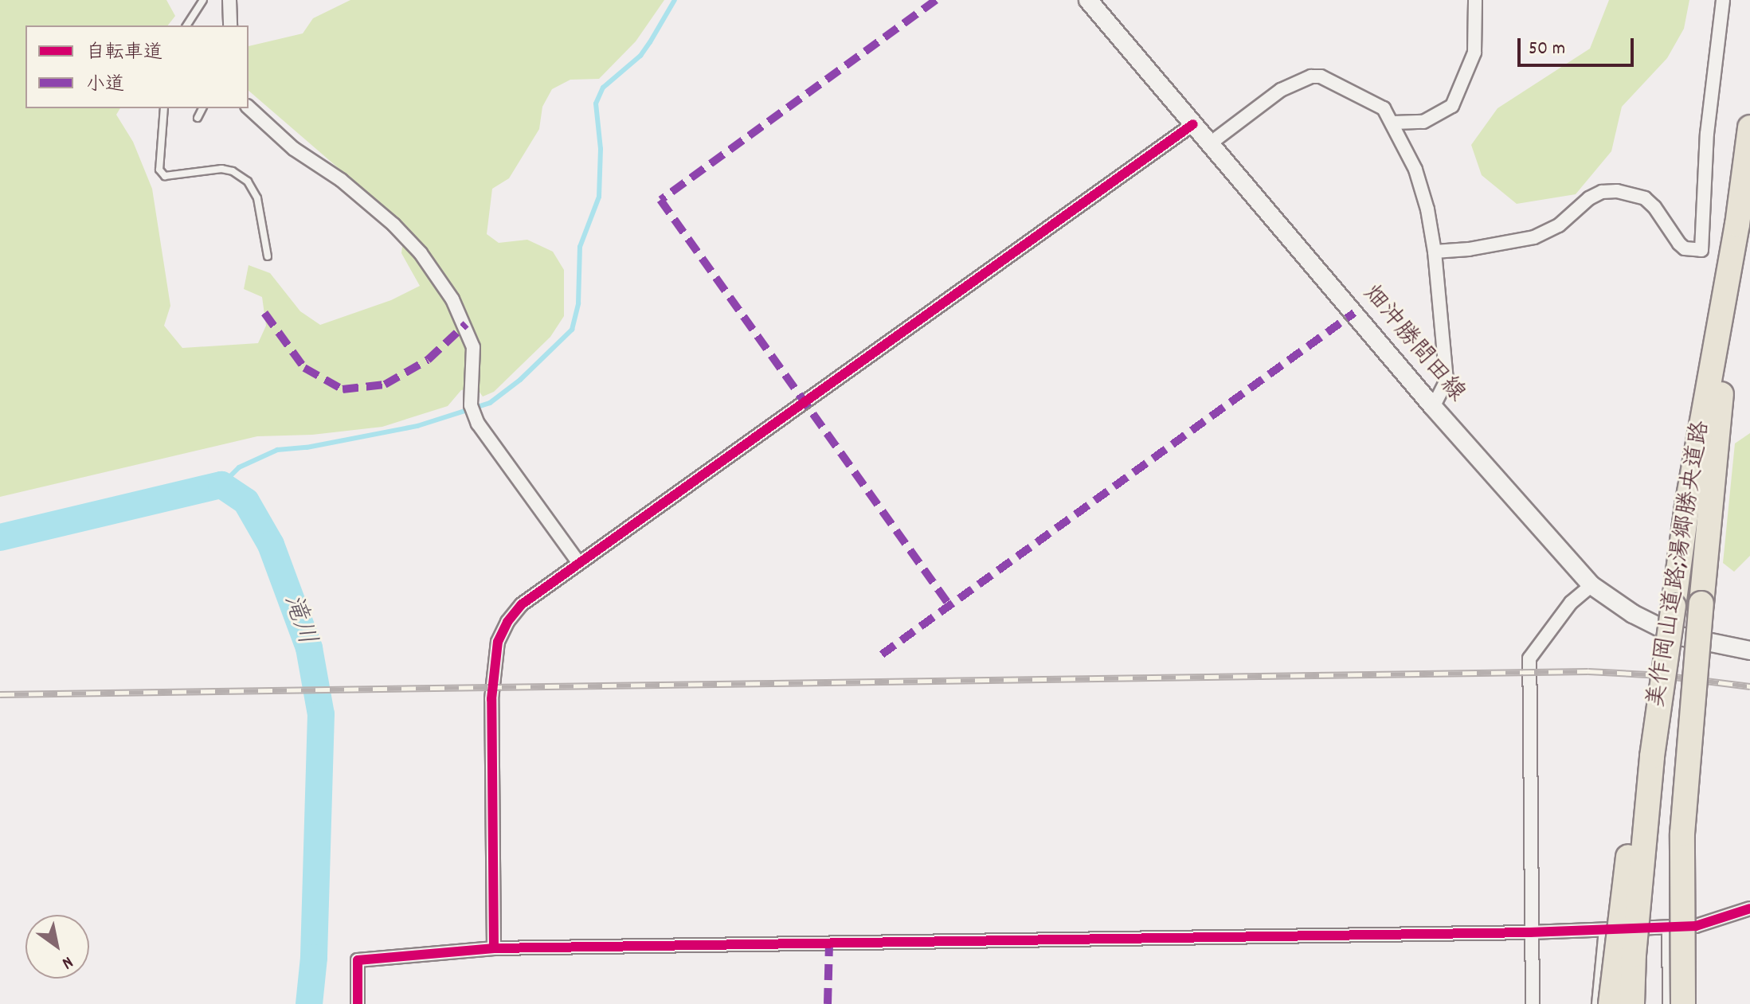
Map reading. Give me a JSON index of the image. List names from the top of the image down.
{
  "streets": {
    "highway": ["美作岡山道路;湯郷勝央道路"],
    "main road": ["畑沖勝間田線"]
  },
  "water": ["滝川"],
  "legend": ["自転車道", "小道"],
  "scale_bar": "50 m",
  "north": "bottom right"
}
